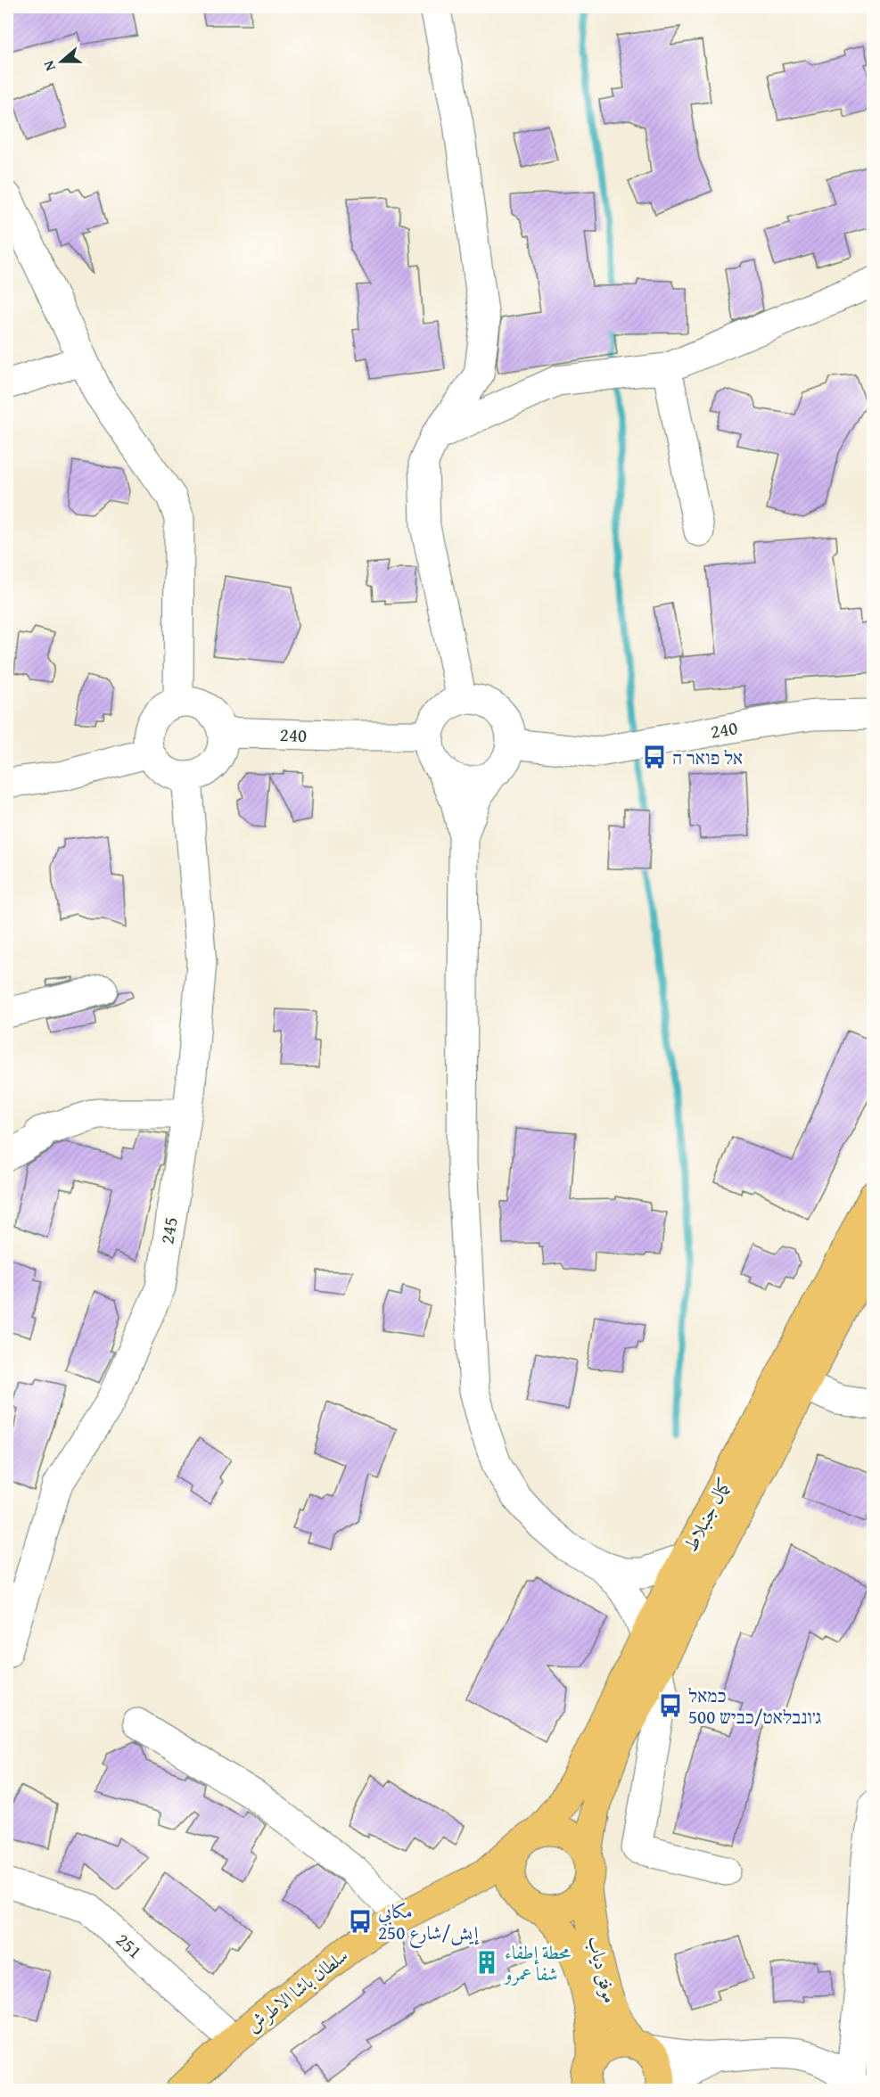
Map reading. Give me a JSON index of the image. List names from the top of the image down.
{
  "streets": {
    "main road": ["كمال جنبلاط", "موفق دياب", "سلطان باشا الاطرش"],
    "street": ["240", "245", "251"]
  },
  "crossings": [
    ["240", "245"],
    ["كمال جنبلاط", "موفق دياب"],
    ["كمال جنبلاط", "سلطان باشا الاطرش"],
    ["251", "سلطان باشا الاطرش"],
    ["موفق دياب", "سلطان باشا الاطرش"]
  ],
  "places": {
    "bus stop": ["אל פואר ה", "כמאל ג׳ונבלאט/כביש 500", "مكابي إيش/شارع 250"],
    "building": ["محطة إطفاء شفا عمرو"]
  },
  "north": "left"
}
